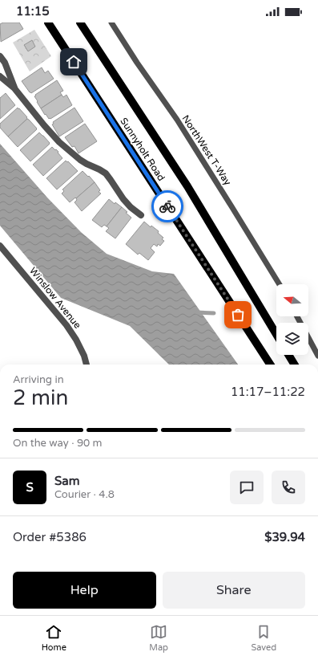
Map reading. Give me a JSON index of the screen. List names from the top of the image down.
{
  "streets": {
    "main road": ["Sunnyholt Road"],
    "street": ["Winslow Avenue"],
    "lane": ["NorthWest T-Way"]
  },
  "north": "left",
  "page": {
    "status": "11:15",
    "heading": ["2 min", "Arriving in", "11:17–11:22"],
    "panel": [
      "Sam",
      "Courier · 4.8",
      "Order #5386",
      "$39.94"
    ],
    "bar": "On the way · 90 m",
    "round": "S",
    "buttons": ["Help", "Share"],
    "tabs": ["Home", "Map", "Saved"]
  }
}
